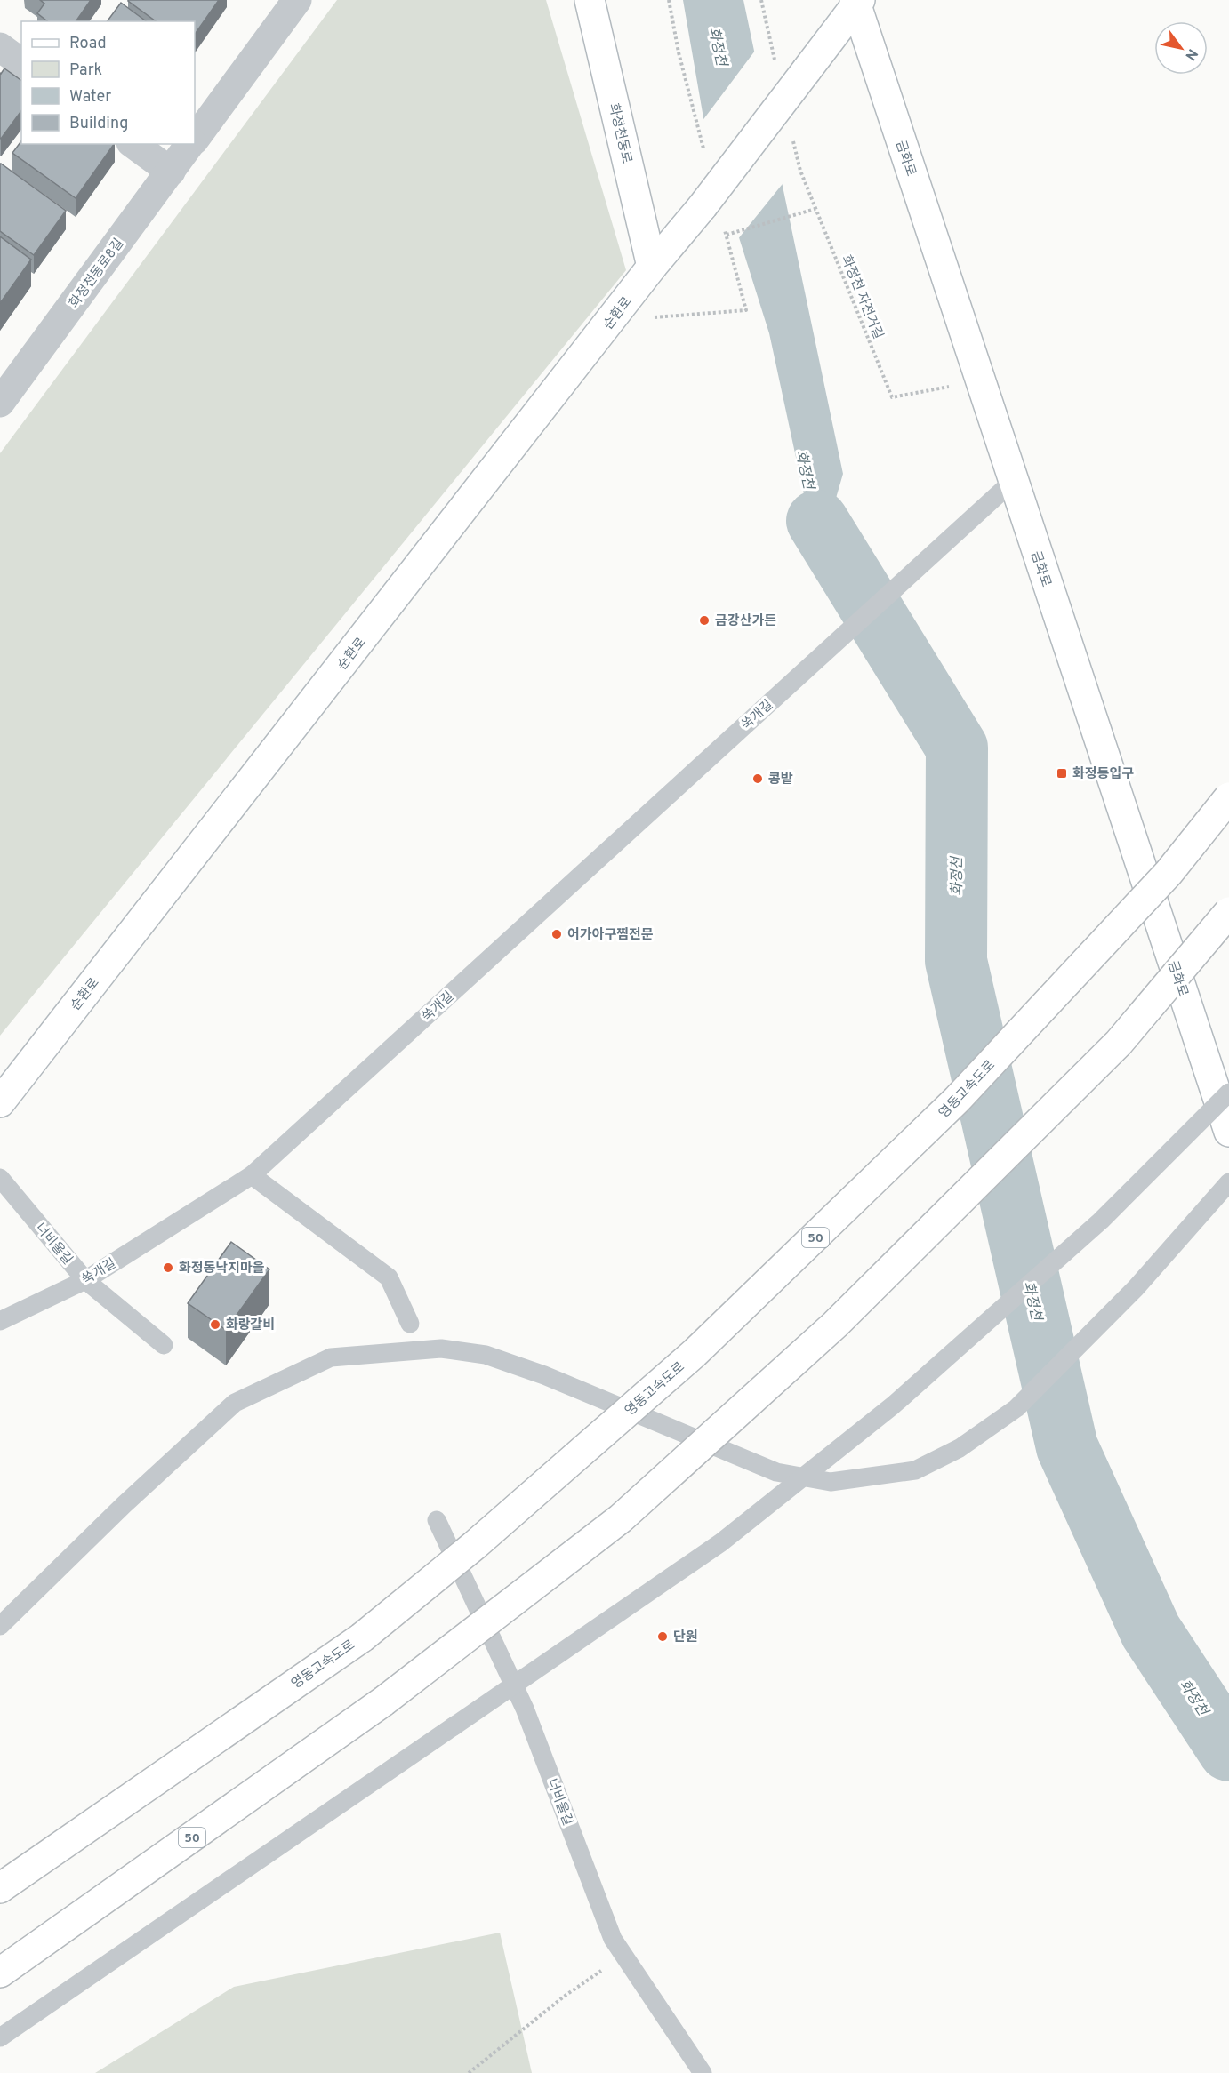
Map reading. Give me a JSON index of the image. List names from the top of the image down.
{
  "streets": {
    "main road": [
      "화정천동로",
      "금화로",
      "순환로",
      "영동고속도로",
      "50"
    ],
    "street": ["화정천동로8길"],
    "lane": ["쑥개길", "너비울길"],
    "path": ["화정천 자전거길"]
  },
  "crossings": [
    ["화정천동로", "순환로"],
    ["금화로", "화정천 자전거길"],
    ["금화로", "순환로"],
    ["금화로", "쑥개길"],
    ["쑥개길", "너비울길"]
  ],
  "water": ["화정천"],
  "places": {
    "other": [
      "금강산가든",
      "콩밭",
      "어가아구찜전문",
      "화정동낙지마을",
      "화랑갈비",
      "단원"
    ],
    "transit": ["화정동입구"]
  },
  "legend": [
    "Road",
    "Park",
    "Water",
    "Building"
  ],
  "north": "bottom right"
}
